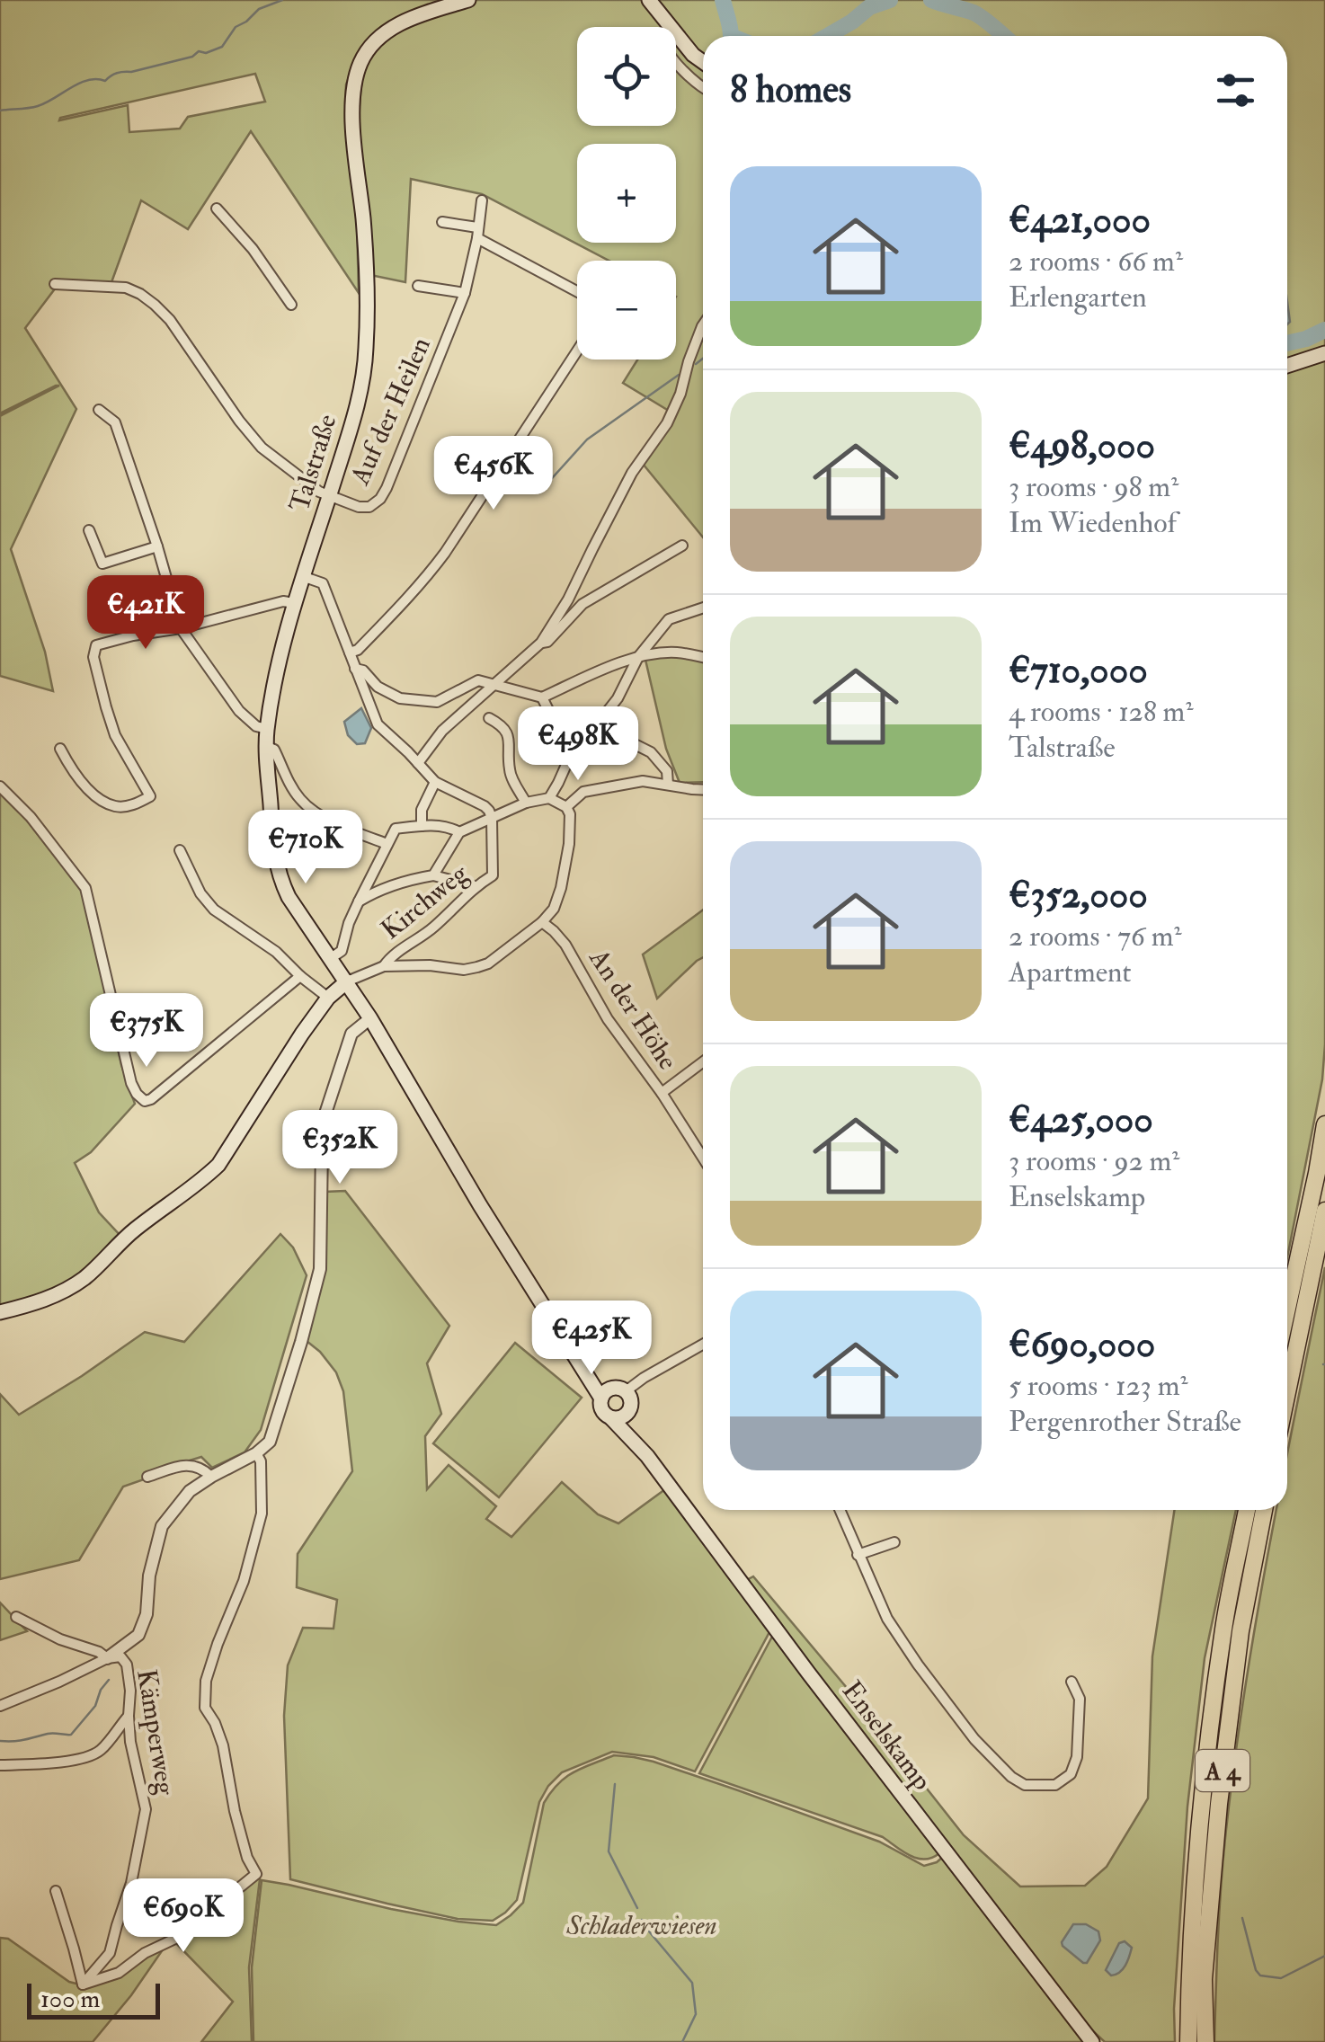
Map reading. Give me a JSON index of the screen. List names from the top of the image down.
{
  "streets": {
    "highway": ["A 4"],
    "main road": ["Talstraße", "Enselskamp"],
    "street": [
      "Auf der Heilen",
      "Kirchweg",
      "An der Höhe",
      "Kämperweg"
    ]
  },
  "crossings": [
    ["Auf der Heilen", "Talstraße"],
    ["Talstraße", "Enselskamp"]
  ],
  "parks": ["Schladerwiesen"],
  "scale_bar": "100 m",
  "page": {
    "map_buttons": ["+", "−"],
    "heading": "8 homes",
    "list": [
      {
        "name": "€421,000",
        "note": "2 rooms · 66 m² · Erlengarten"
      },
      {
        "name": "€498,000",
        "note": "3 rooms · 98 m² · Im Wiedenhof"
      },
      {
        "name": "€710,000",
        "note": "4 rooms · 128 m² · Talstraße"
      },
      {
        "name": "€352,000",
        "note": "2 rooms · 76 m² · Apartment"
      },
      {
        "name": "€425,000",
        "note": "3 rooms · 92 m² · Enselskamp"
      },
      {
        "name": "€690,000",
        "note": "5 rooms · 123 m² · Pergenrother Straße"
      }
    ],
    "price": [
      "€456K",
      "€421K",
      "€498K",
      "€710K",
      "€375K",
      "€352K",
      "€425K",
      "€690K"
    ],
    "scale": "100 m"
  }
}
